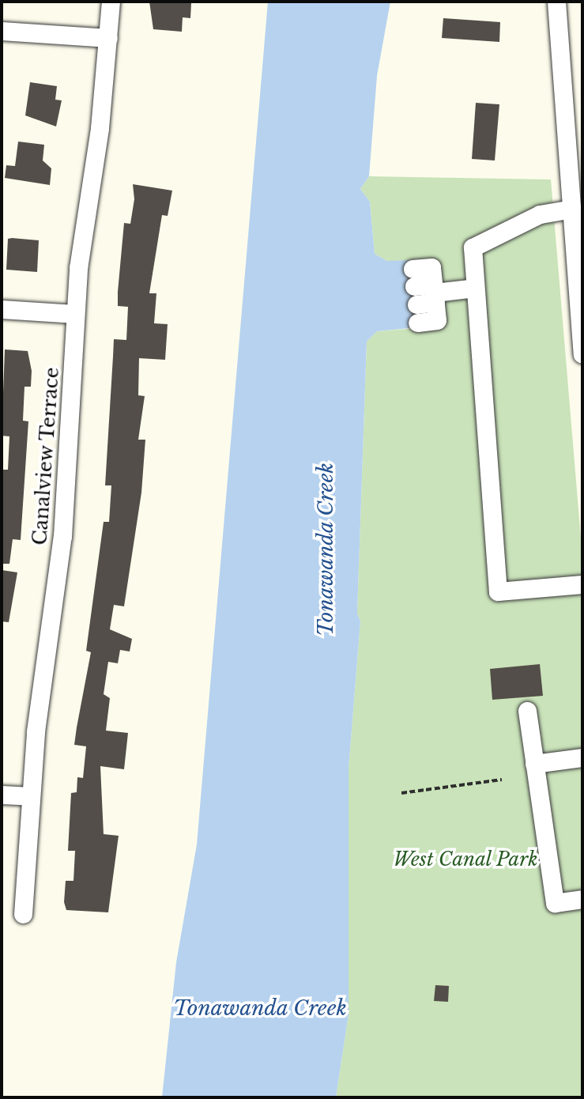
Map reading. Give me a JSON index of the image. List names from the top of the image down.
{
  "streets": {
    "street": ["Canalview Terrace"]
  },
  "water": ["Tonawanda Creek"],
  "parks": ["West Canal Park"]
}
